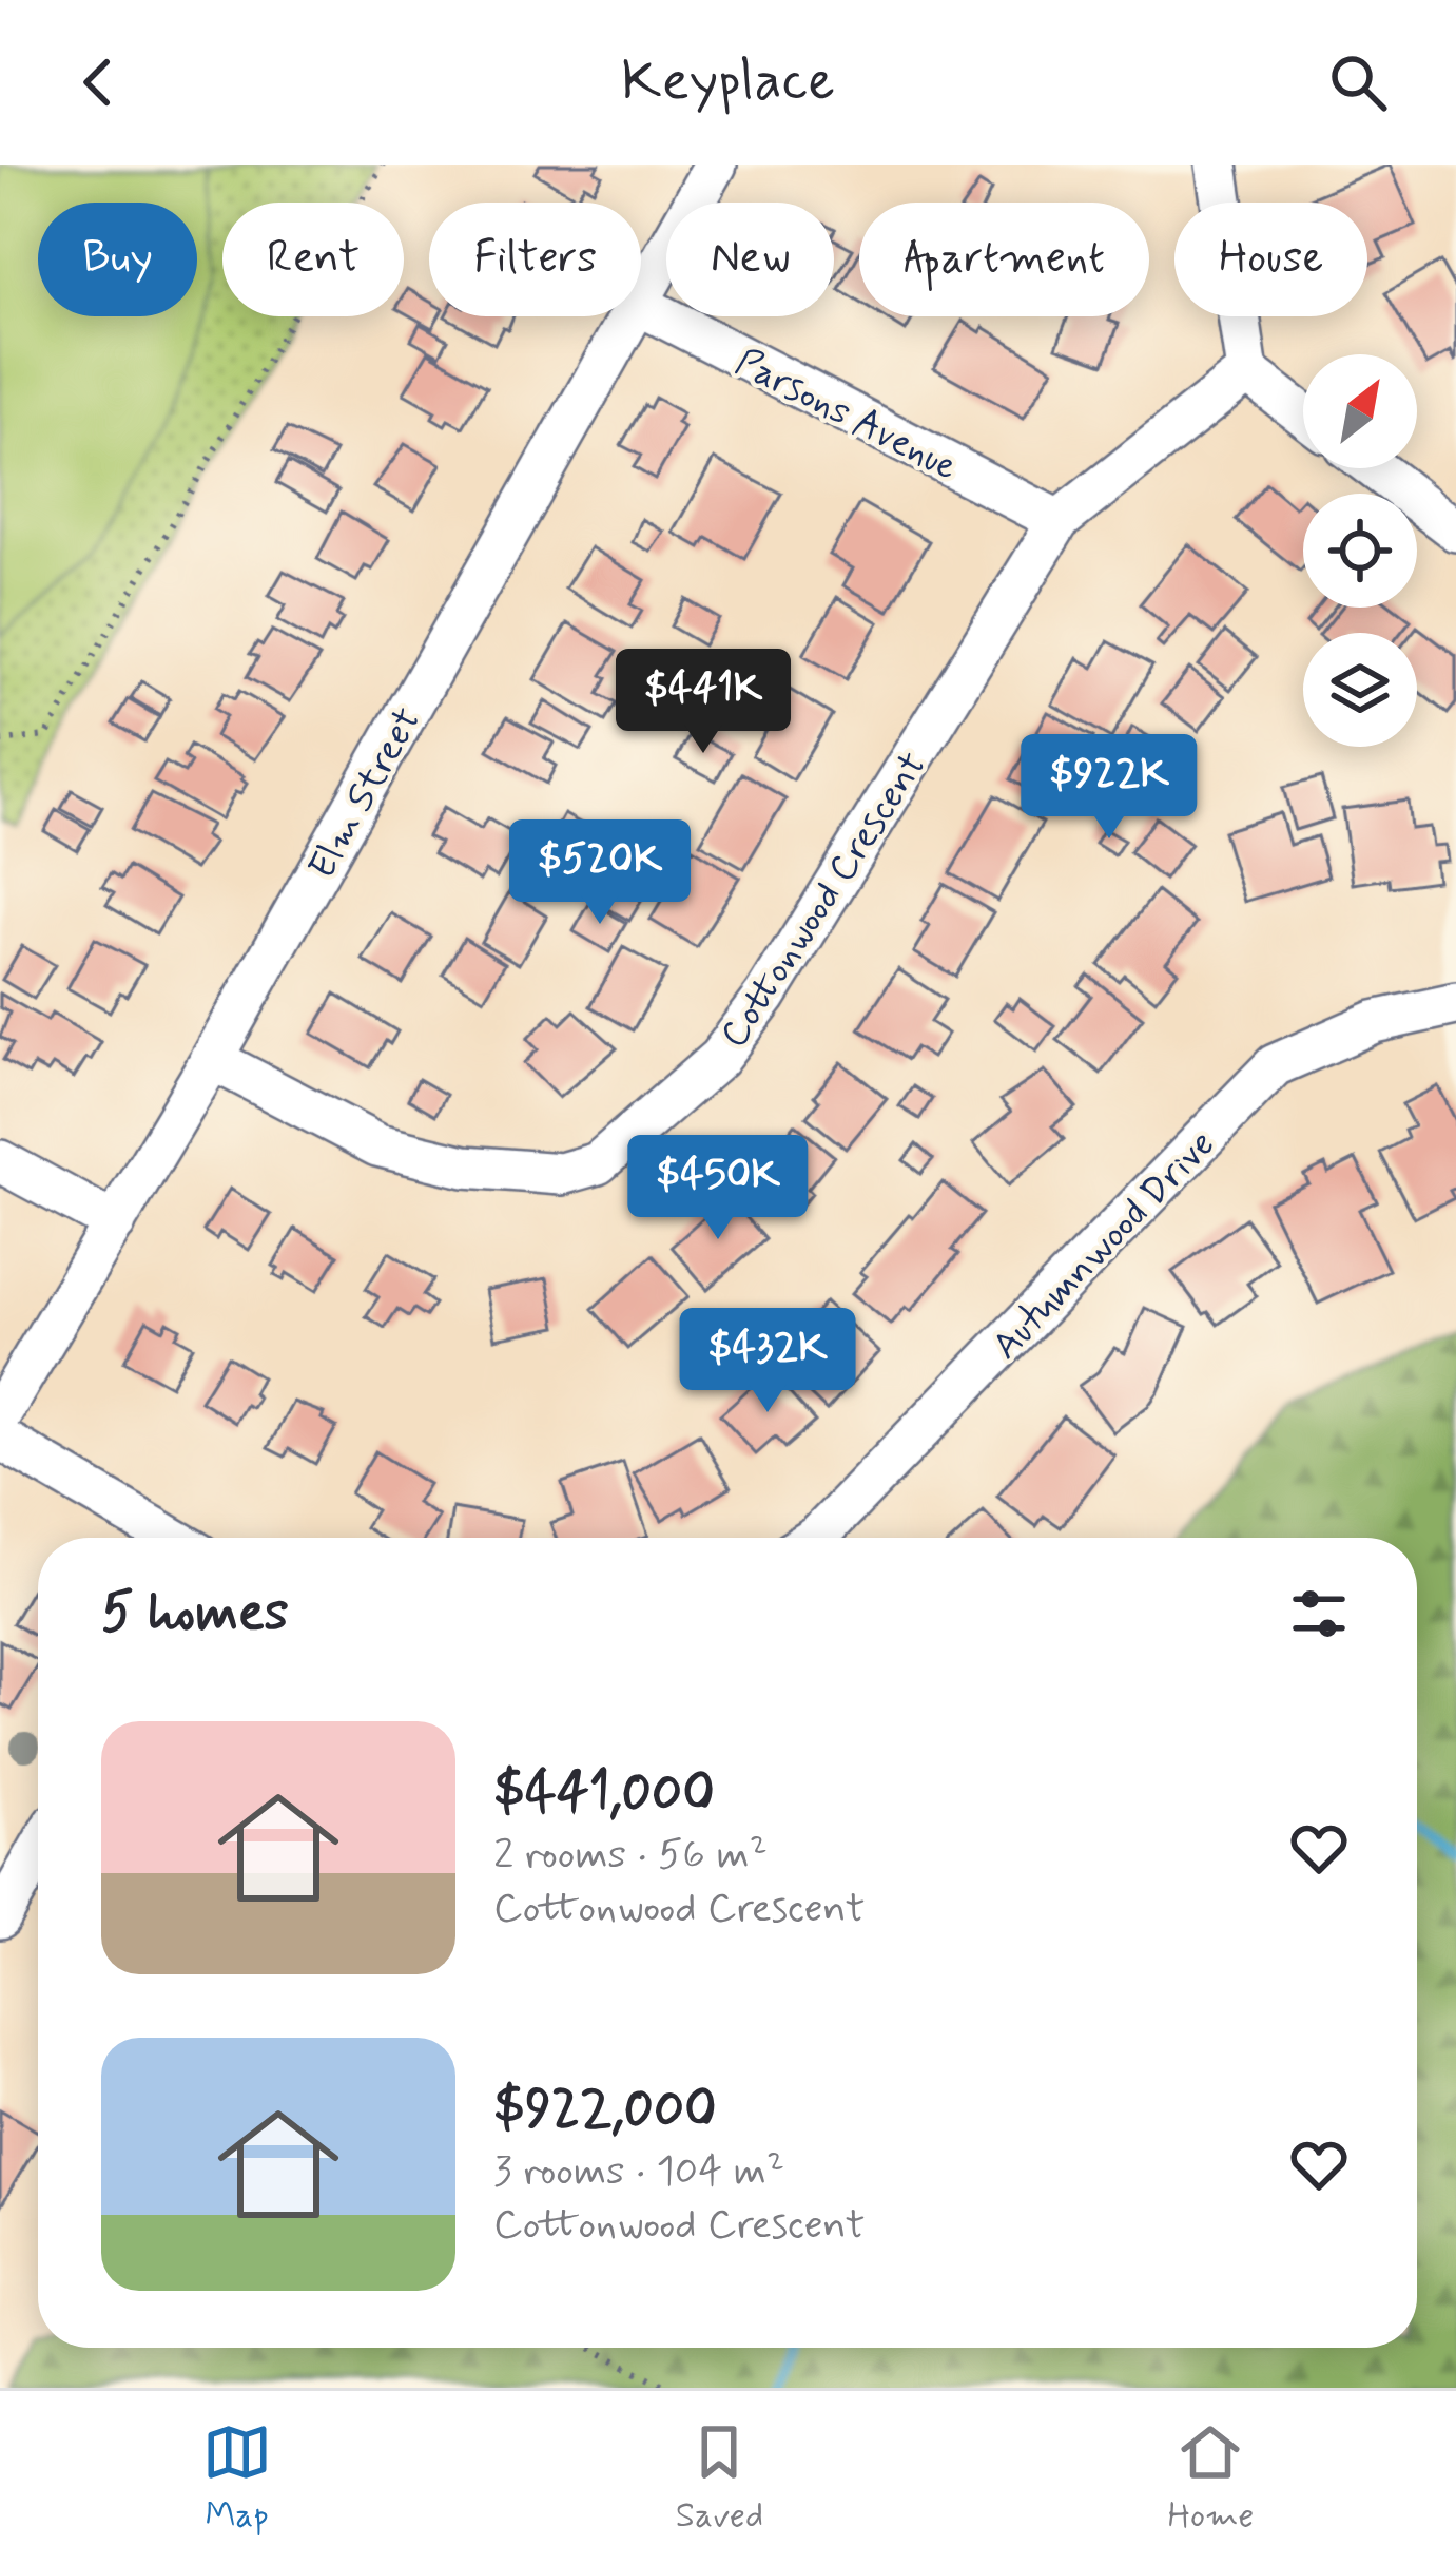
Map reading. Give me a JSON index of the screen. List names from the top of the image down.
{
  "streets": {
    "street": [
      "Parsons Avenue",
      "Elm Street",
      "Cottonwood Crescent",
      "Autumnwood Drive"
    ]
  },
  "crossings": [
    ["Parsons Avenue", "Cottonwood Crescent"],
    ["Elm Street", "Cottonwood Crescent"]
  ],
  "north": "top right",
  "page": {
    "header": "Keyplace",
    "chip": [
      "Buy",
      "Rent",
      "Filters",
      "New",
      "Apartment",
      "House"
    ],
    "price": [
      "$441K",
      "$922K",
      "$520K",
      "$450K",
      "$432K"
    ],
    "heading": "5 homes",
    "list": [
      {
        "name": "$441,000",
        "note": "2 rooms · 56 m² · Cottonwood Crescent"
      },
      {
        "name": "$922,000",
        "note": "3 rooms · 104 m² · Cottonwood Crescent"
      }
    ],
    "tabs": ["Map", "Saved", "Home"]
  }
}
